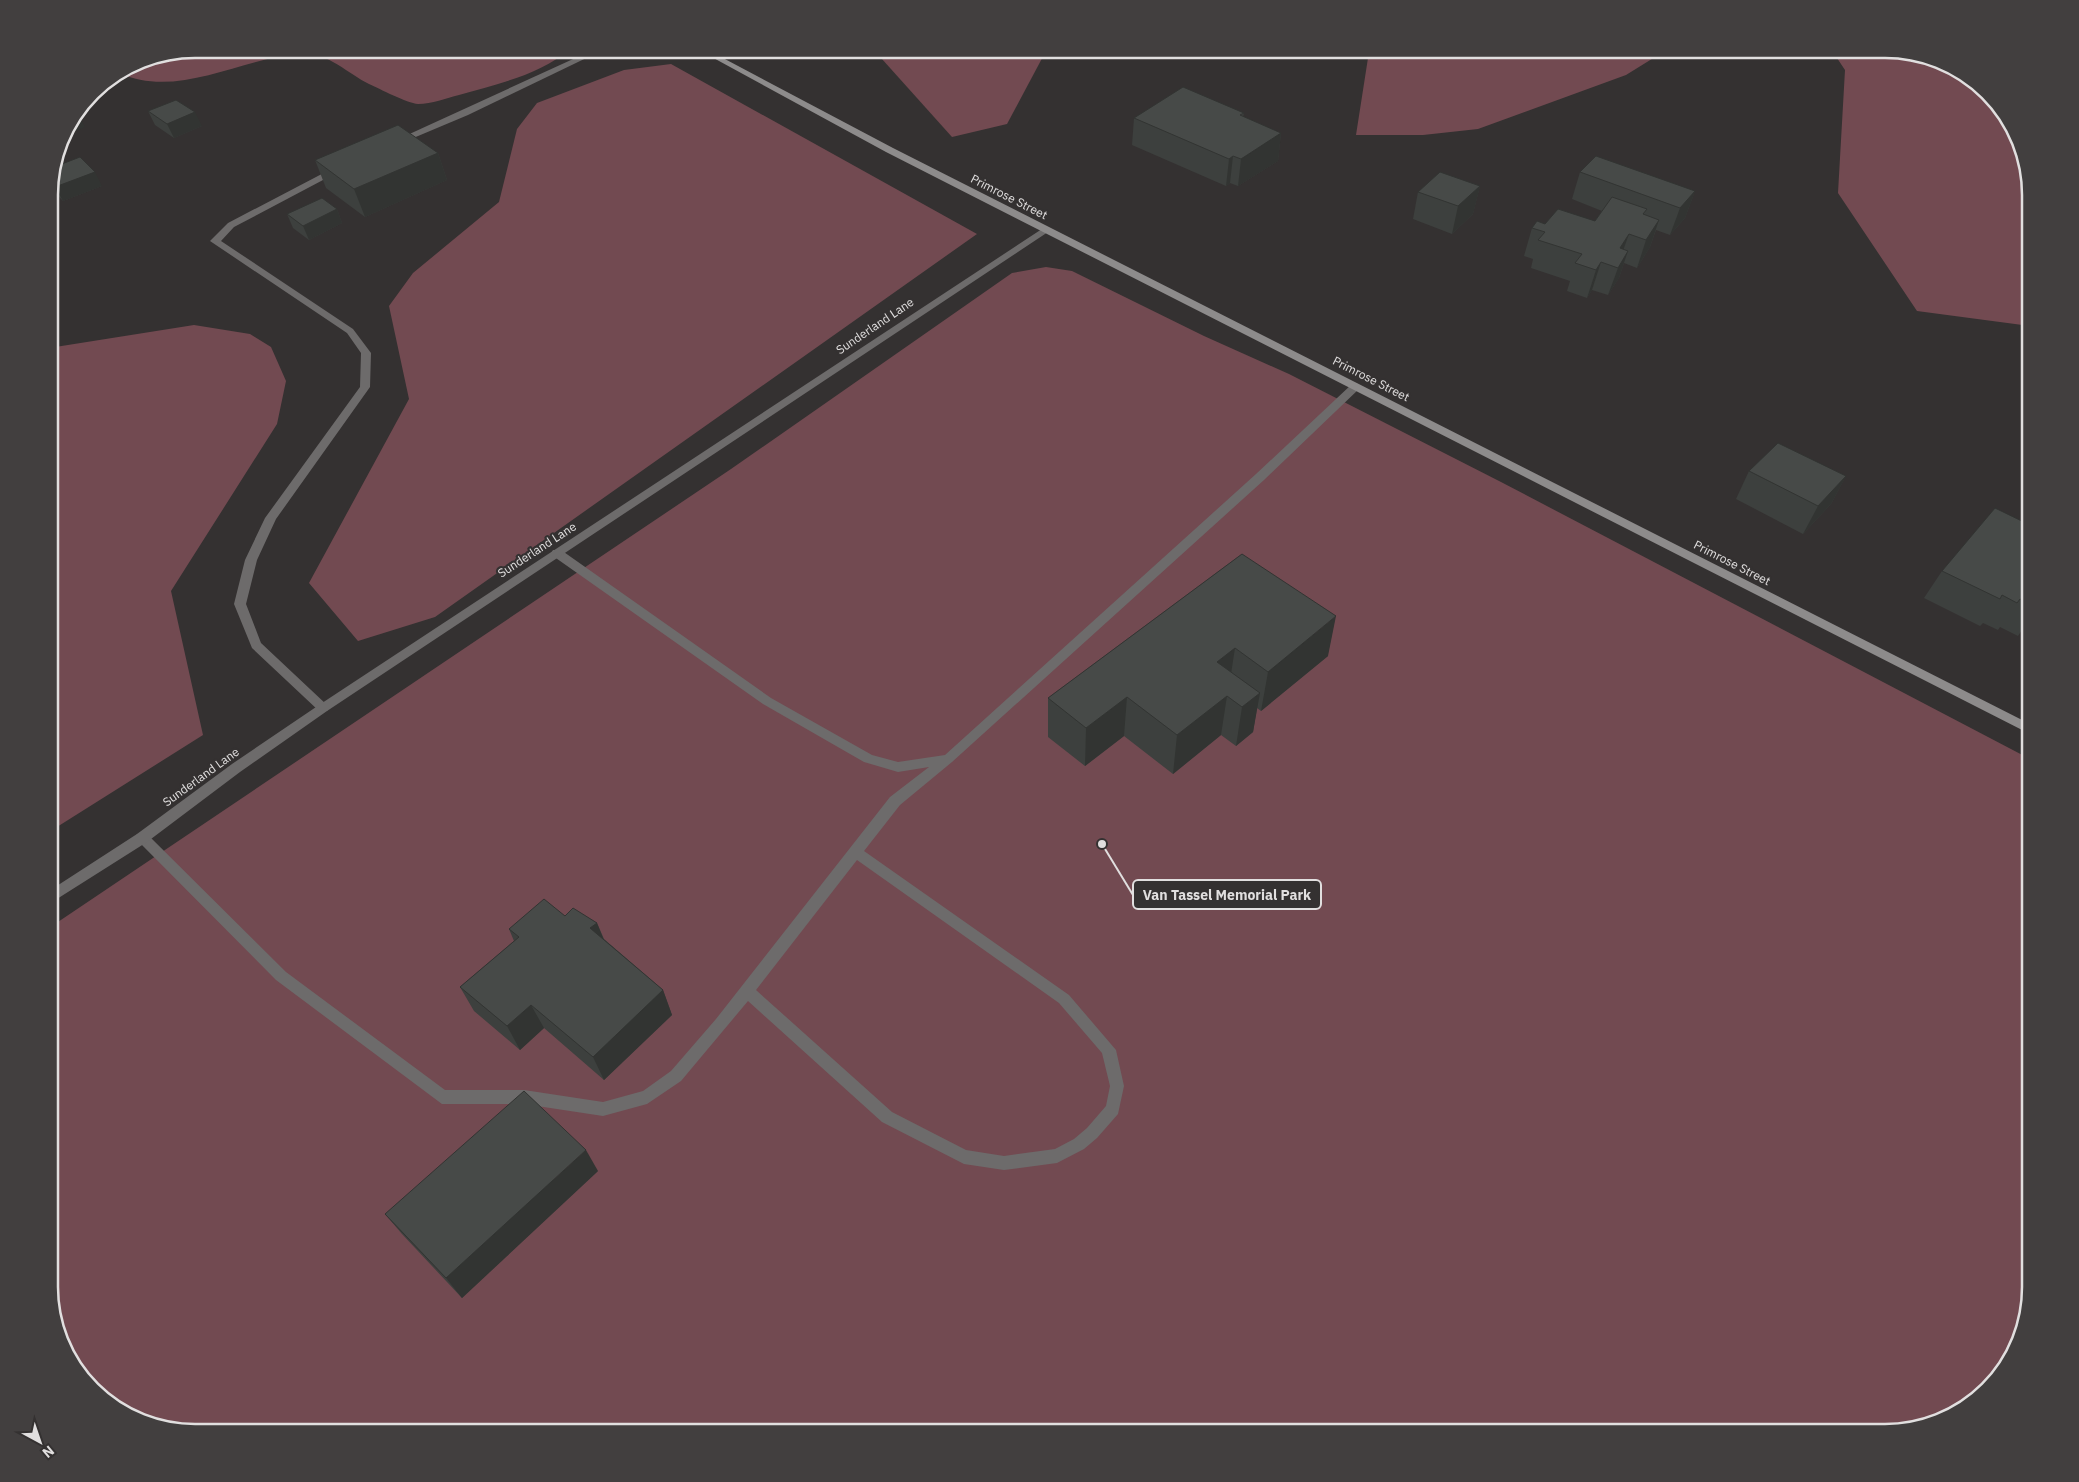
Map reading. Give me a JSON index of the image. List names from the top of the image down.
{
  "streets": {
    "main road": ["Primrose Street"],
    "street": ["Sunderland Lane"]
  },
  "crossings": [
    ["Primrose Street", "Sunderland Lane"]
  ],
  "places": ["Van Tassel Memorial Park"],
  "north": "bottom right"
}
